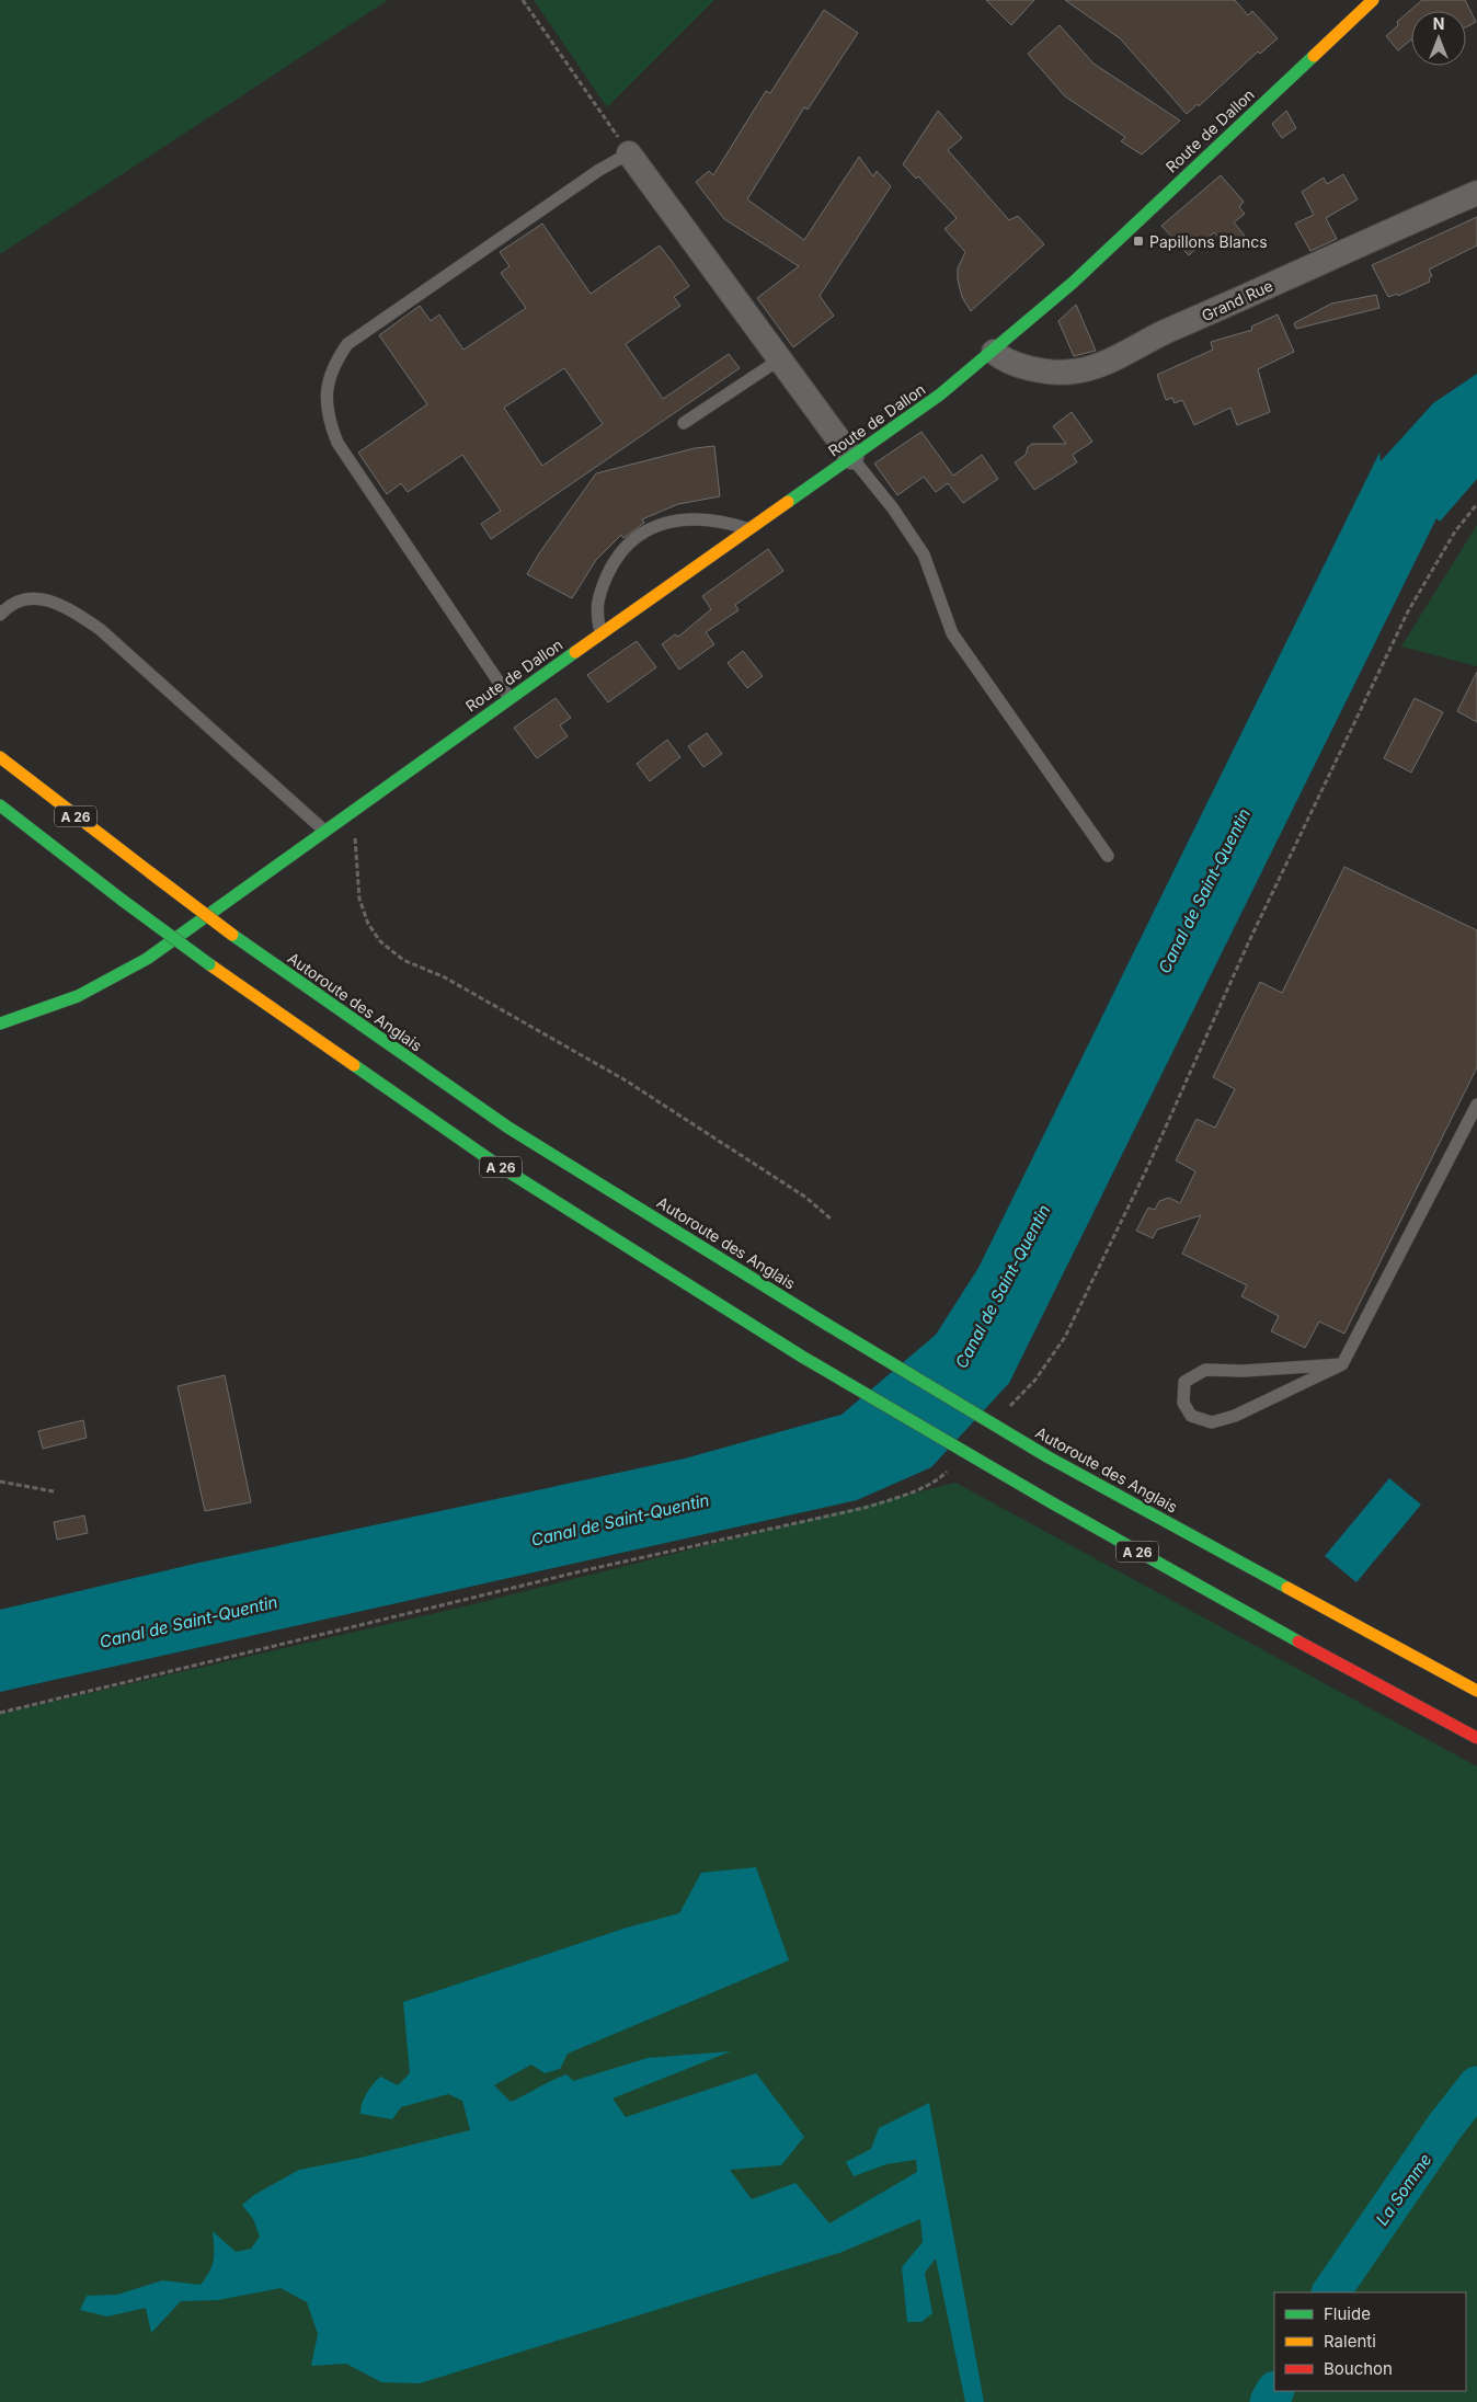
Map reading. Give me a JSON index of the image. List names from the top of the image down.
{
  "streets": {
    "main road": ["Route de Dallon", "A 26", "Autoroute des Anglais"],
    "street": ["Grand Rue"]
  },
  "crossings": [
    ["Route de Dallon", "Grand Rue"]
  ],
  "water": ["Canal de Saint-Quentin", "La Somme"],
  "places": {
    "transit": ["Papillons Blancs"]
  },
  "legend": ["Fluide", "Ralenti", "Bouchon"],
  "north": "top"
}
